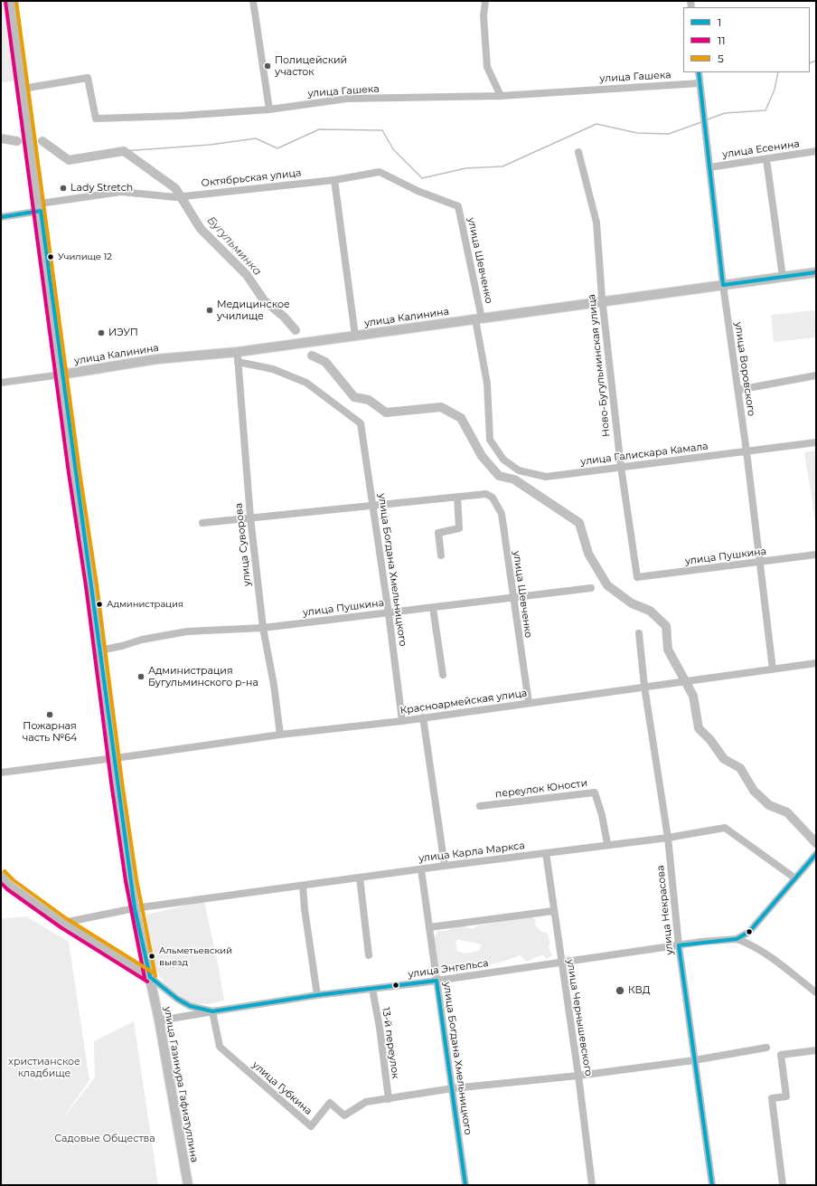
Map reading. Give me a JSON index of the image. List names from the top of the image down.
{
  "streets": {
    "main road": ["улица Калинина", "улица Газинура Гафиатуллина"],
    "street": [
      "улица Гашека",
      "улица Есенина",
      "Октябрьская улица",
      "улица Шевченко",
      "Ново-Бугульминская улица",
      "улица Воровского",
      "улица Галискара Камала",
      "улица Суворова",
      "улица Пушкина",
      "улица Богдана Хмельницкого",
      "Красноармейская улица",
      "переулок Юности",
      "улица Карла Маркса",
      "улица Некрасова",
      "улица Энгельса",
      "улица Чернышевского",
      "13-й переулок",
      "улица Губкина"
    ]
  },
  "crossings": [
    ["улица Гашека", "улица Воровского"],
    ["улица Гашека", "улица Газинура Гафиатуллина"],
    ["улица Есенина", "улица Воровского"],
    ["Октябрьская улица", "улица Шевченко"],
    ["Октябрьская улица", "улица Газинура Гафиатуллина"],
    ["улица Шевченко", "улица Калинина"],
    ["улица Шевченко", "улица Галискара Камала"],
    ["улица Шевченко", "улица Пушкина"],
    ["улица Шевченко", "Красноармейская улица"],
    ["улица Калинина", "Ново-Бугульминская улица"],
    ["улица Калинина", "улица Воровского"],
    ["улица Калинина", "улица Суворова"],
    ["улица Калинина", "улица Газинура Гафиатуллина"],
    ["Ново-Бугульминская улица", "улица Галискара Камала"],
    ["Ново-Бугульминская улица", "улица Пушкина"],
    ["улица Воровского", "улица Галискара Камала"],
    ["улица Воровского", "улица Пушкина"],
    ["улица Воровского", "Красноармейская улица"],
    ["улица Суворова", "улица Пушкина"],
    ["улица Суворова", "улица Богдана Хмельницкого"],
    ["улица Суворова", "Красноармейская улица"],
    ["улица Пушкина", "улица Богдана Хмельницкого"],
    ["улица Пушкина", "улица Газинура Гафиатуллина"],
    ["улица Богдана Хмельницкого", "Красноармейская улица"],
    ["улица Богдана Хмельницкого", "улица Карла Маркса"],
    ["улица Богдана Хмельницкого", "улица Энгельса"],
    ["улица Богдана Хмельницкого", "улица Губкина"],
    ["Красноармейская улица", "улица Некрасова"],
    ["Красноармейская улица", "улица Газинура Гафиатуллина"],
    ["переулок Юности", "улица Карла Маркса"],
    ["улица Карла Маркса", "улица Некрасова"],
    ["улица Карла Маркса", "улица Чернышевского"],
    ["улица Карла Маркса", "улица Газинура Гафиатуллина"],
    ["улица Некрасова", "улица Энгельса"],
    ["улица Некрасова", "улица Губкина"],
    ["улица Энгельса", "улица Чернышевского"],
    ["улица Энгельса", "13-й переулок"],
    ["улица Энгельса", "улица Газинура Гафиатуллина"],
    ["улица Энгельса", "улица Губкина"],
    ["улица Чернышевского", "улица Губкина"],
    ["13-й переулок", "улица Губкина"]
  ],
  "water": ["Бугульминка"],
  "parks": ["христианское кладбище", "Садовые Общества"],
  "places": [
    "Полицейский участок",
    "Lady Stretch",
    "Училище 12",
    "Медицинское училище",
    "ИЭУП",
    "Администрация",
    "Администрация Бугульминского р-на",
    "Пожарная часть №64",
    "Альметьевский выезд",
    "КВД"
  ],
  "lines": ["transit line 5", "transit line 11", "transit line 1"],
  "legend": ["1", "11", "5"]
}
